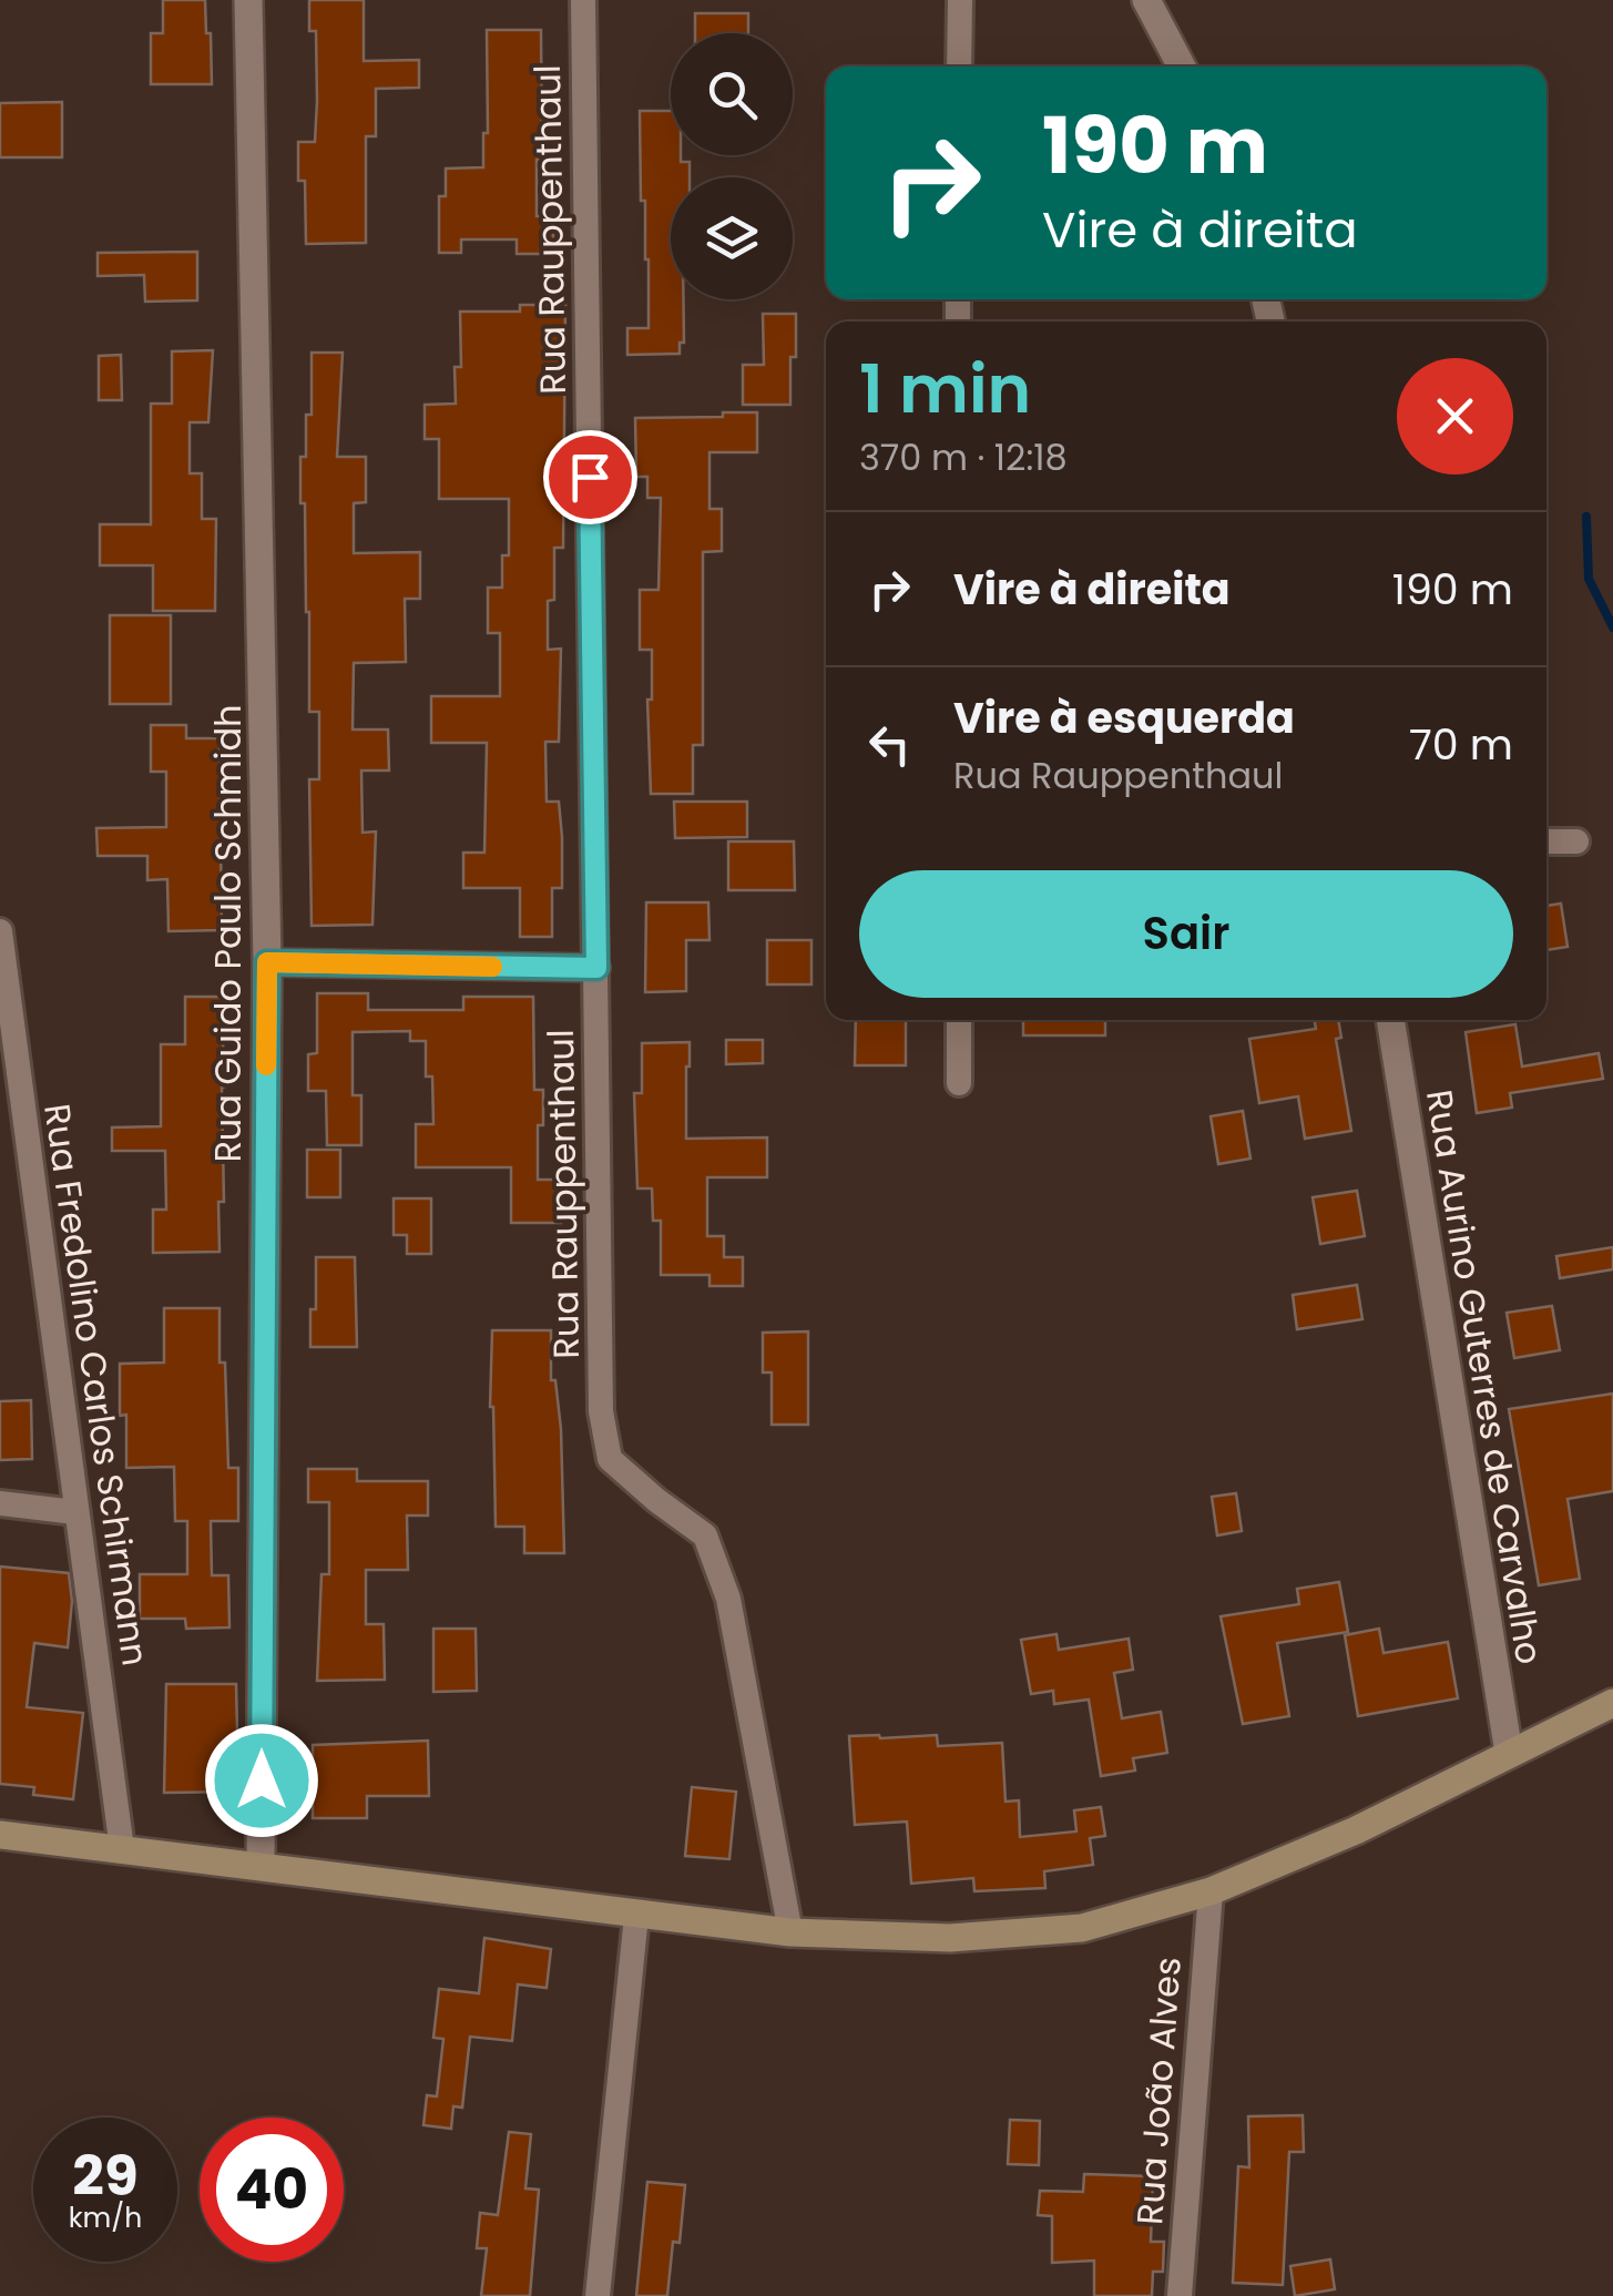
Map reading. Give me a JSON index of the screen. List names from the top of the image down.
{
  "streets": {
    "street": [
      "Rua Rauppenthaul",
      "Rua Guido Paulo Schmidh",
      "Rua Aurino Guterres de Carvalho",
      "Rua Fredolino Carlos Schirmann",
      "Rua João Alves"
    ]
  },
  "page": {
    "turn": ["190 m", "Vire à direita"],
    "heading": ["1 min", "370 m · 12:18"],
    "list": [
      {
        "name": "Vire à direita",
        "value": "190 m"
      },
      {
        "name": "Vire à esquerda",
        "note": "Rua Rauppenthaul",
        "value": "70 m"
      }
    ],
    "buttons": "Sair",
    "speed": "29 km/h",
    "limit": "40"
  }
}
